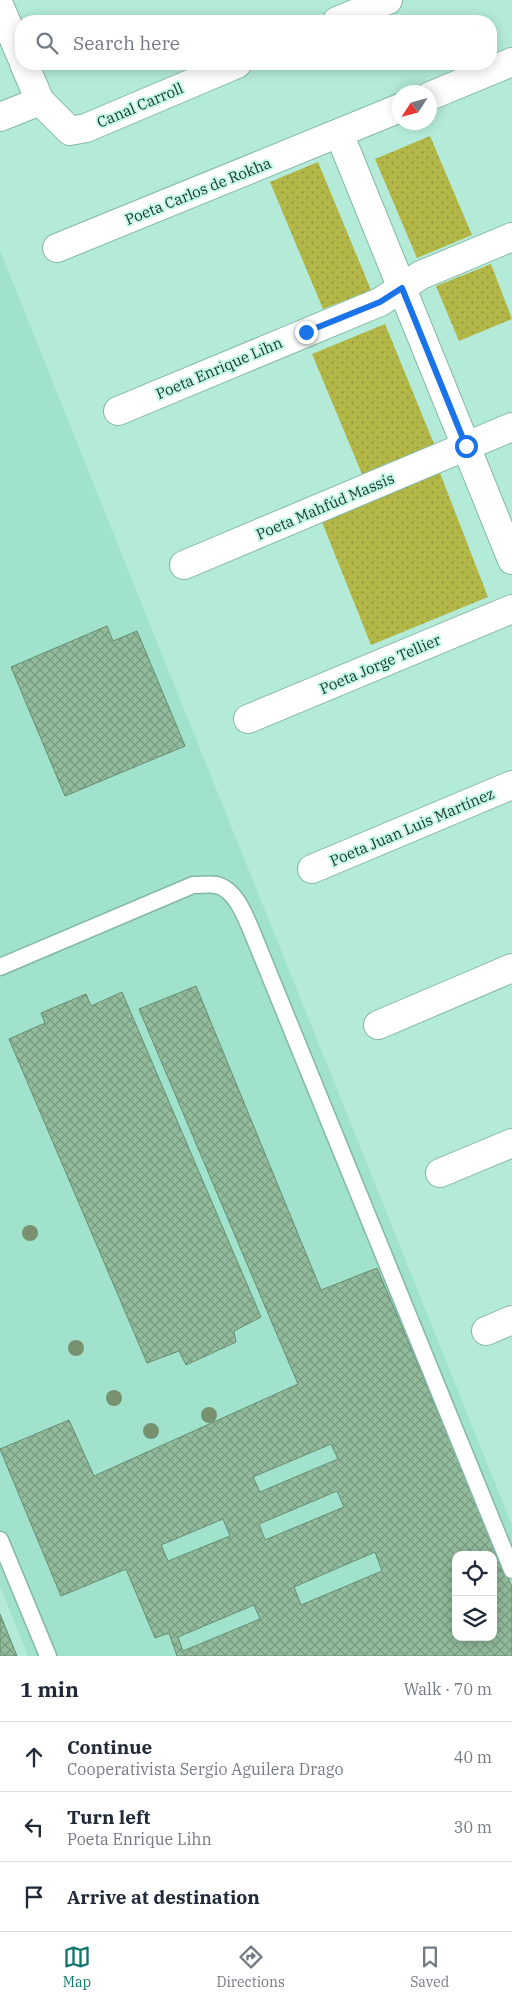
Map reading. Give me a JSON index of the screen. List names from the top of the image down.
{
  "streets": {
    "street": [
      "Canal Carroll",
      "Poeta Carlos de Rokha",
      "Poeta Enrique Lihn",
      "Poeta Mahfúd Massís",
      "Poeta Jorge Tellier",
      "Poeta Juan Luis Martínez"
    ]
  },
  "north": "bottom left",
  "page": {
    "search": "Search here",
    "heading": ["1 min", "Walk · 70 m"],
    "list": [
      ["Continue", "Cooperativista Sergio Aguilera Drago", "40 m"],
      ["Turn left", "Poeta Enrique Lihn", "30 m"],
      "Arrive at destination"
    ],
    "nav": ["Map", "Directions", "Saved"]
  }
}
